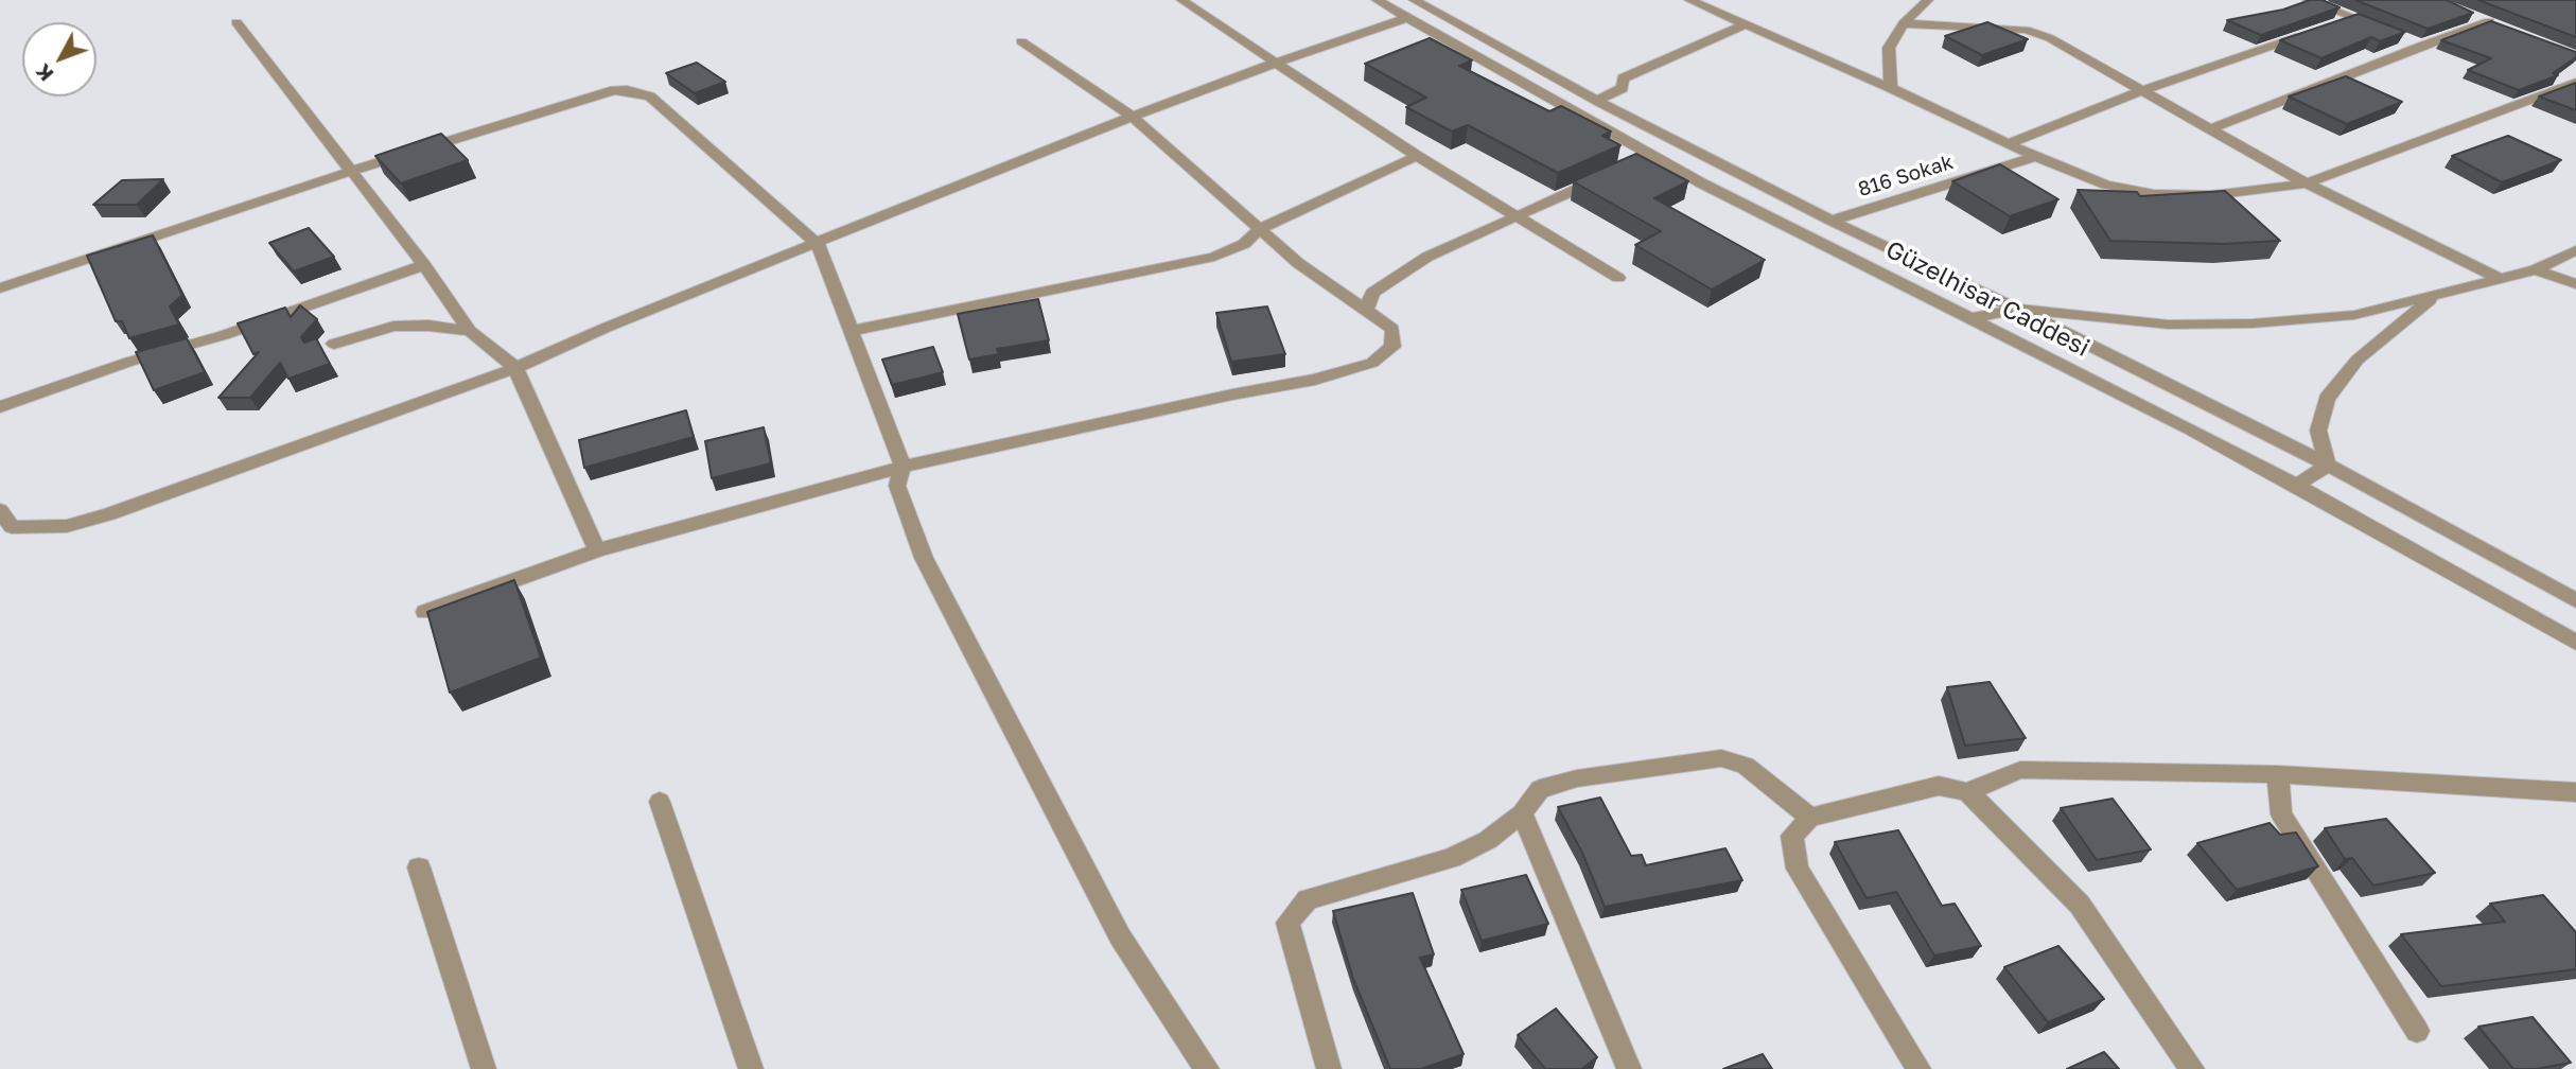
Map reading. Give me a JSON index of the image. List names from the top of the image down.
{
  "streets": {
    "street": ["816 Sokak", "Güzelhisar Caddesi"]
  },
  "crossings": [
    ["816 Sokak", "Güzelhisar Caddesi"]
  ],
  "north": "bottom left"
}
